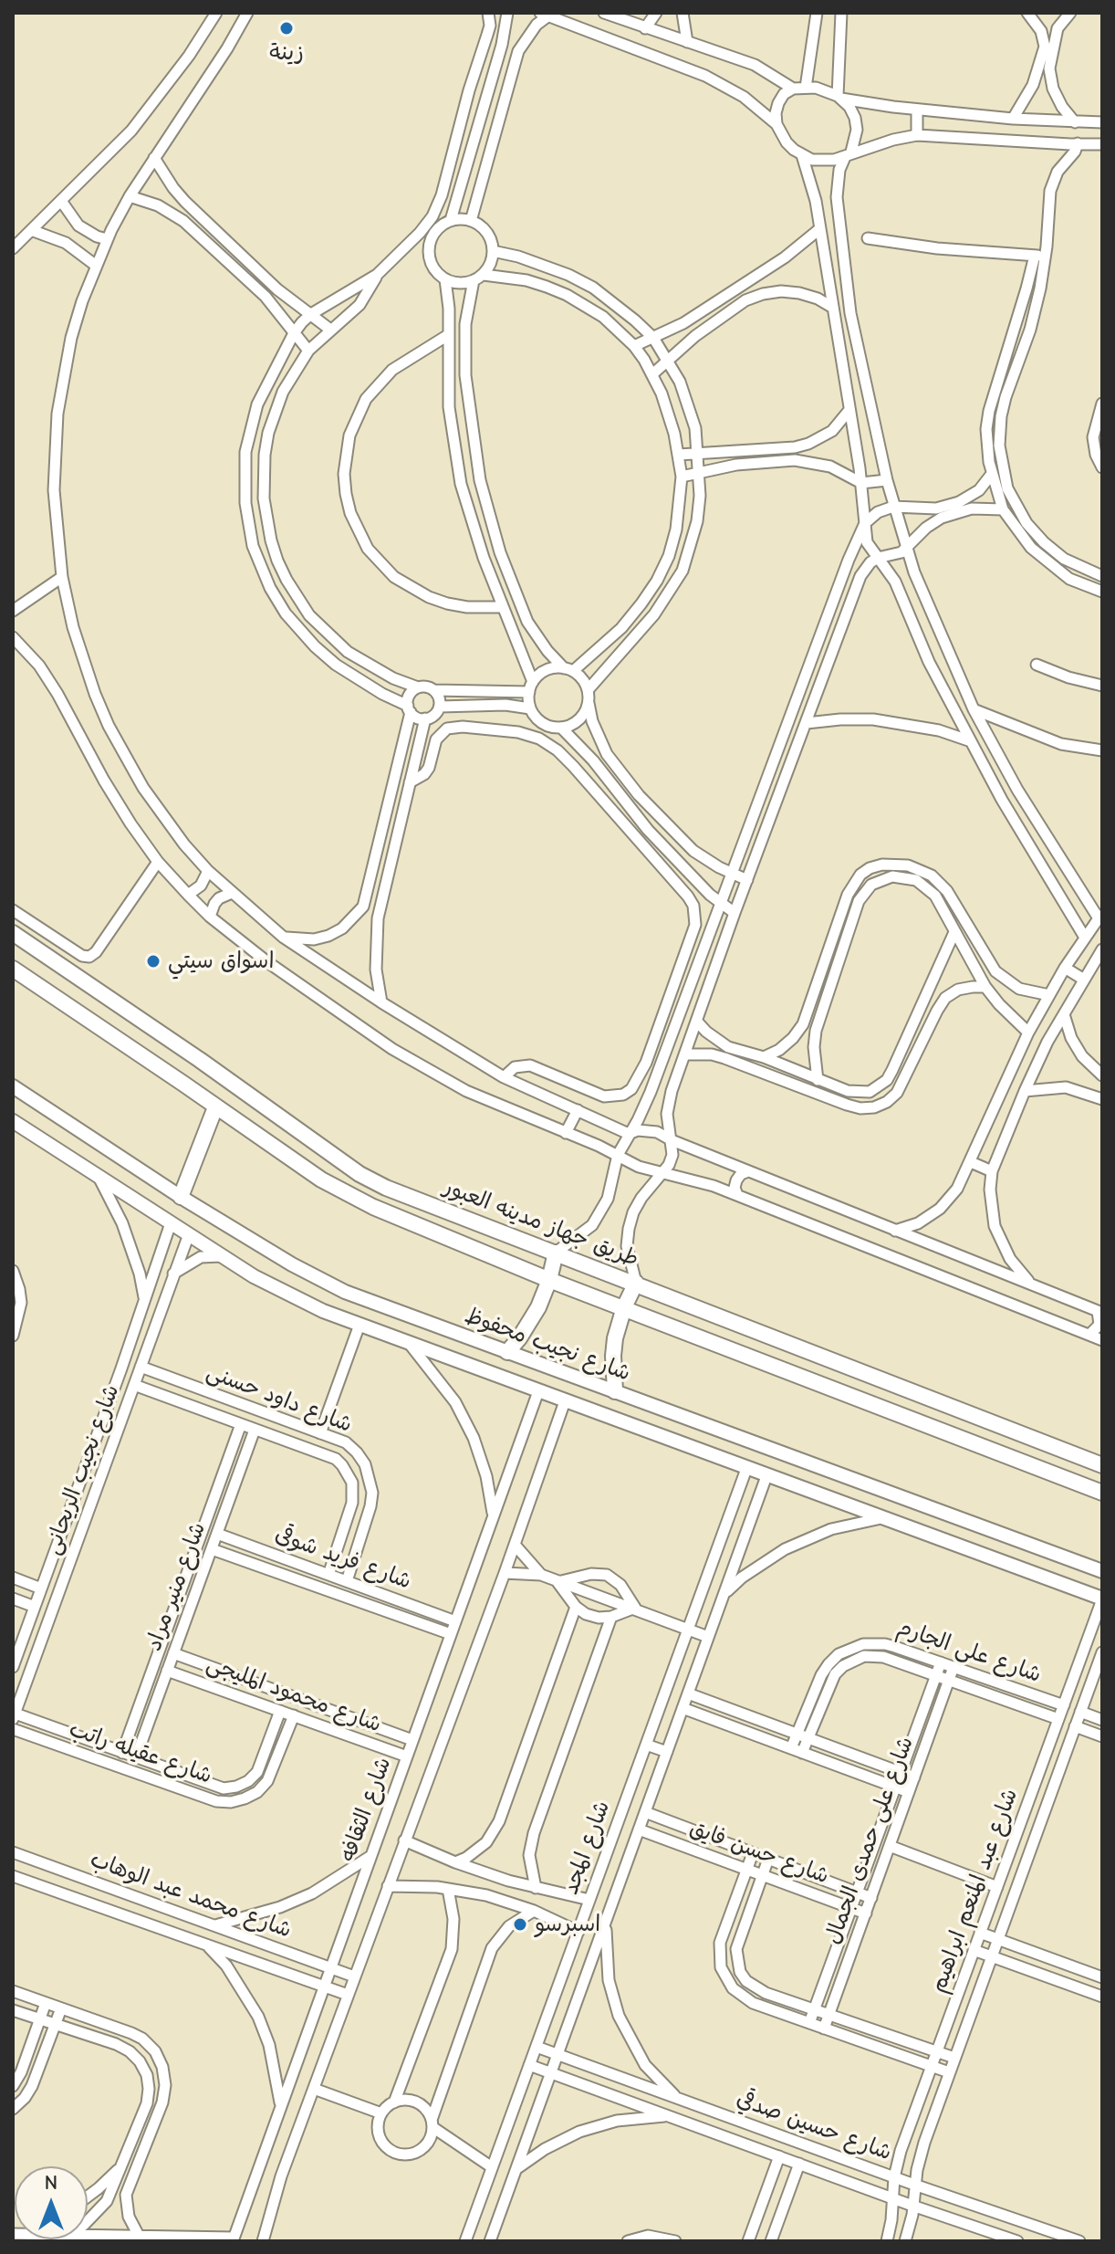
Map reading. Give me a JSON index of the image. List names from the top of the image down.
{
  "streets": {
    "main road": ["طريق جهاز مدينه العبور"],
    "street": [
      "شارع نجيب محفوظ",
      "شارع داود حسنى",
      "شارع نجيب الريحانى",
      "شارع فريد شوقى",
      "شارع منير مراد",
      "شارع على الجارم",
      "شارع محمود المليجى",
      "شارع عقيله راتب",
      "شارع الثقافه",
      "شارع على حمدى الجمال",
      "شارع المجد",
      "شارع حسن فايق",
      "شارع عبد المنعم ابراهيم",
      "شارع محمد عبد الوهاب",
      "شارع حسين صدقي"
    ]
  },
  "crossings": [
    ["شارع نجيب محفوظ", "شارع نجيب الريحانى"],
    ["شارع نجيب محفوظ", "شارع الثقافه"],
    ["شارع نجيب محفوظ", "شارع المجد"],
    ["شارع نجيب محفوظ", "شارع عبد المنعم ابراهيم"],
    ["شارع داود حسنى", "شارع نجيب الريحانى"],
    ["شارع داود حسنى", "شارع فريد شوقى"],
    ["شارع داود حسنى", "شارع منير مراد"],
    ["شارع نجيب الريحانى", "شارع عقيله راتب"],
    ["شارع فريد شوقى", "شارع منير مراد"],
    ["شارع فريد شوقى", "شارع الثقافه"],
    ["شارع منير مراد", "شارع محمود المليجى"],
    ["شارع منير مراد", "شارع عقيله راتب"],
    ["شارع على الجارم", "شارع على حمدى الجمال"],
    ["شارع على الجارم", "شارع عبد المنعم ابراهيم"],
    ["شارع محمود المليجى", "شارع عقيله راتب"],
    ["شارع محمود المليجى", "شارع الثقافه"],
    ["شارع الثقافه", "شارع محمد عبد الوهاب"],
    ["شارع على حمدى الجمال", "شارع حسن فايق"],
    ["شارع المجد", "شارع حسن فايق"],
    ["شارع المجد", "شارع حسين صدقي"],
    ["شارع عبد المنعم ابراهيم", "شارع حسين صدقي"]
  ],
  "places": ["زينة", "اسواق سيتي", "اسبرسو"],
  "north": "top"
}
